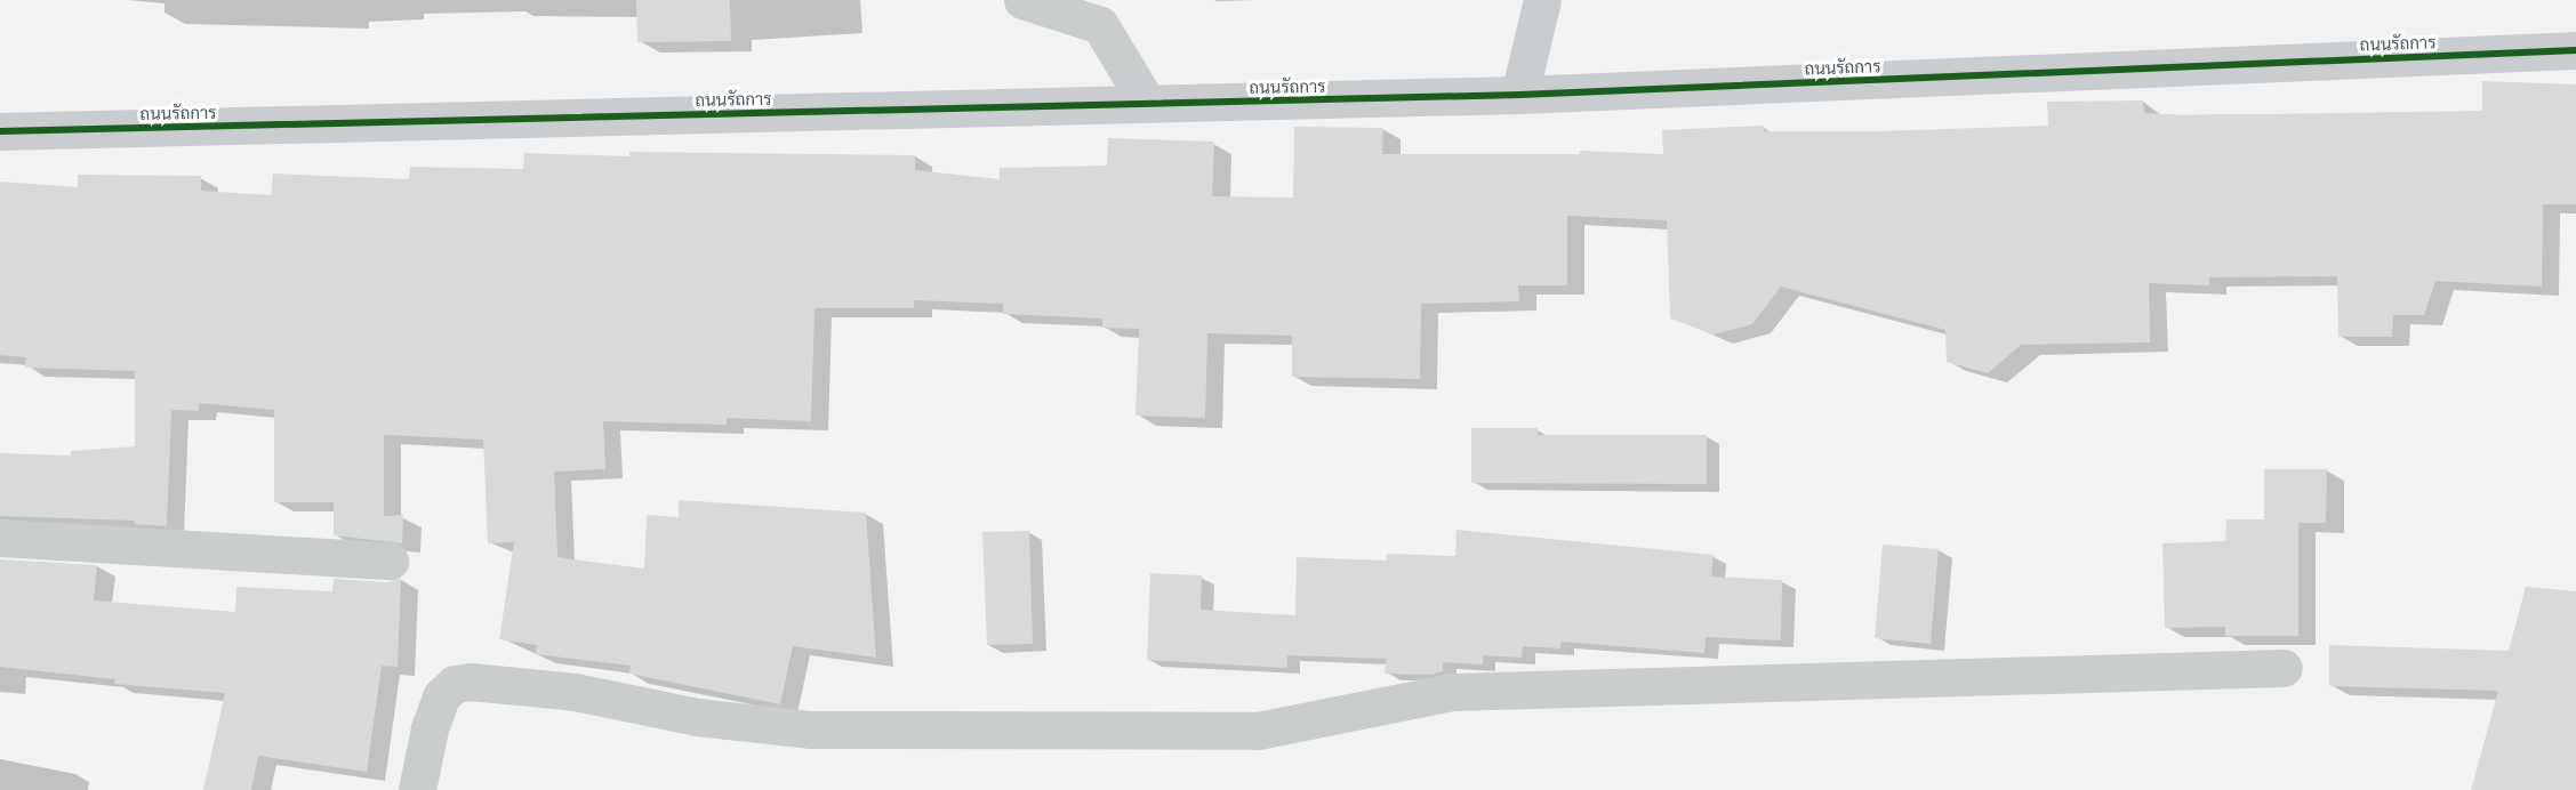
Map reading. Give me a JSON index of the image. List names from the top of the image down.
{
  "streets": {
    "street": ["ถนนรัถการ"]
  }
}
